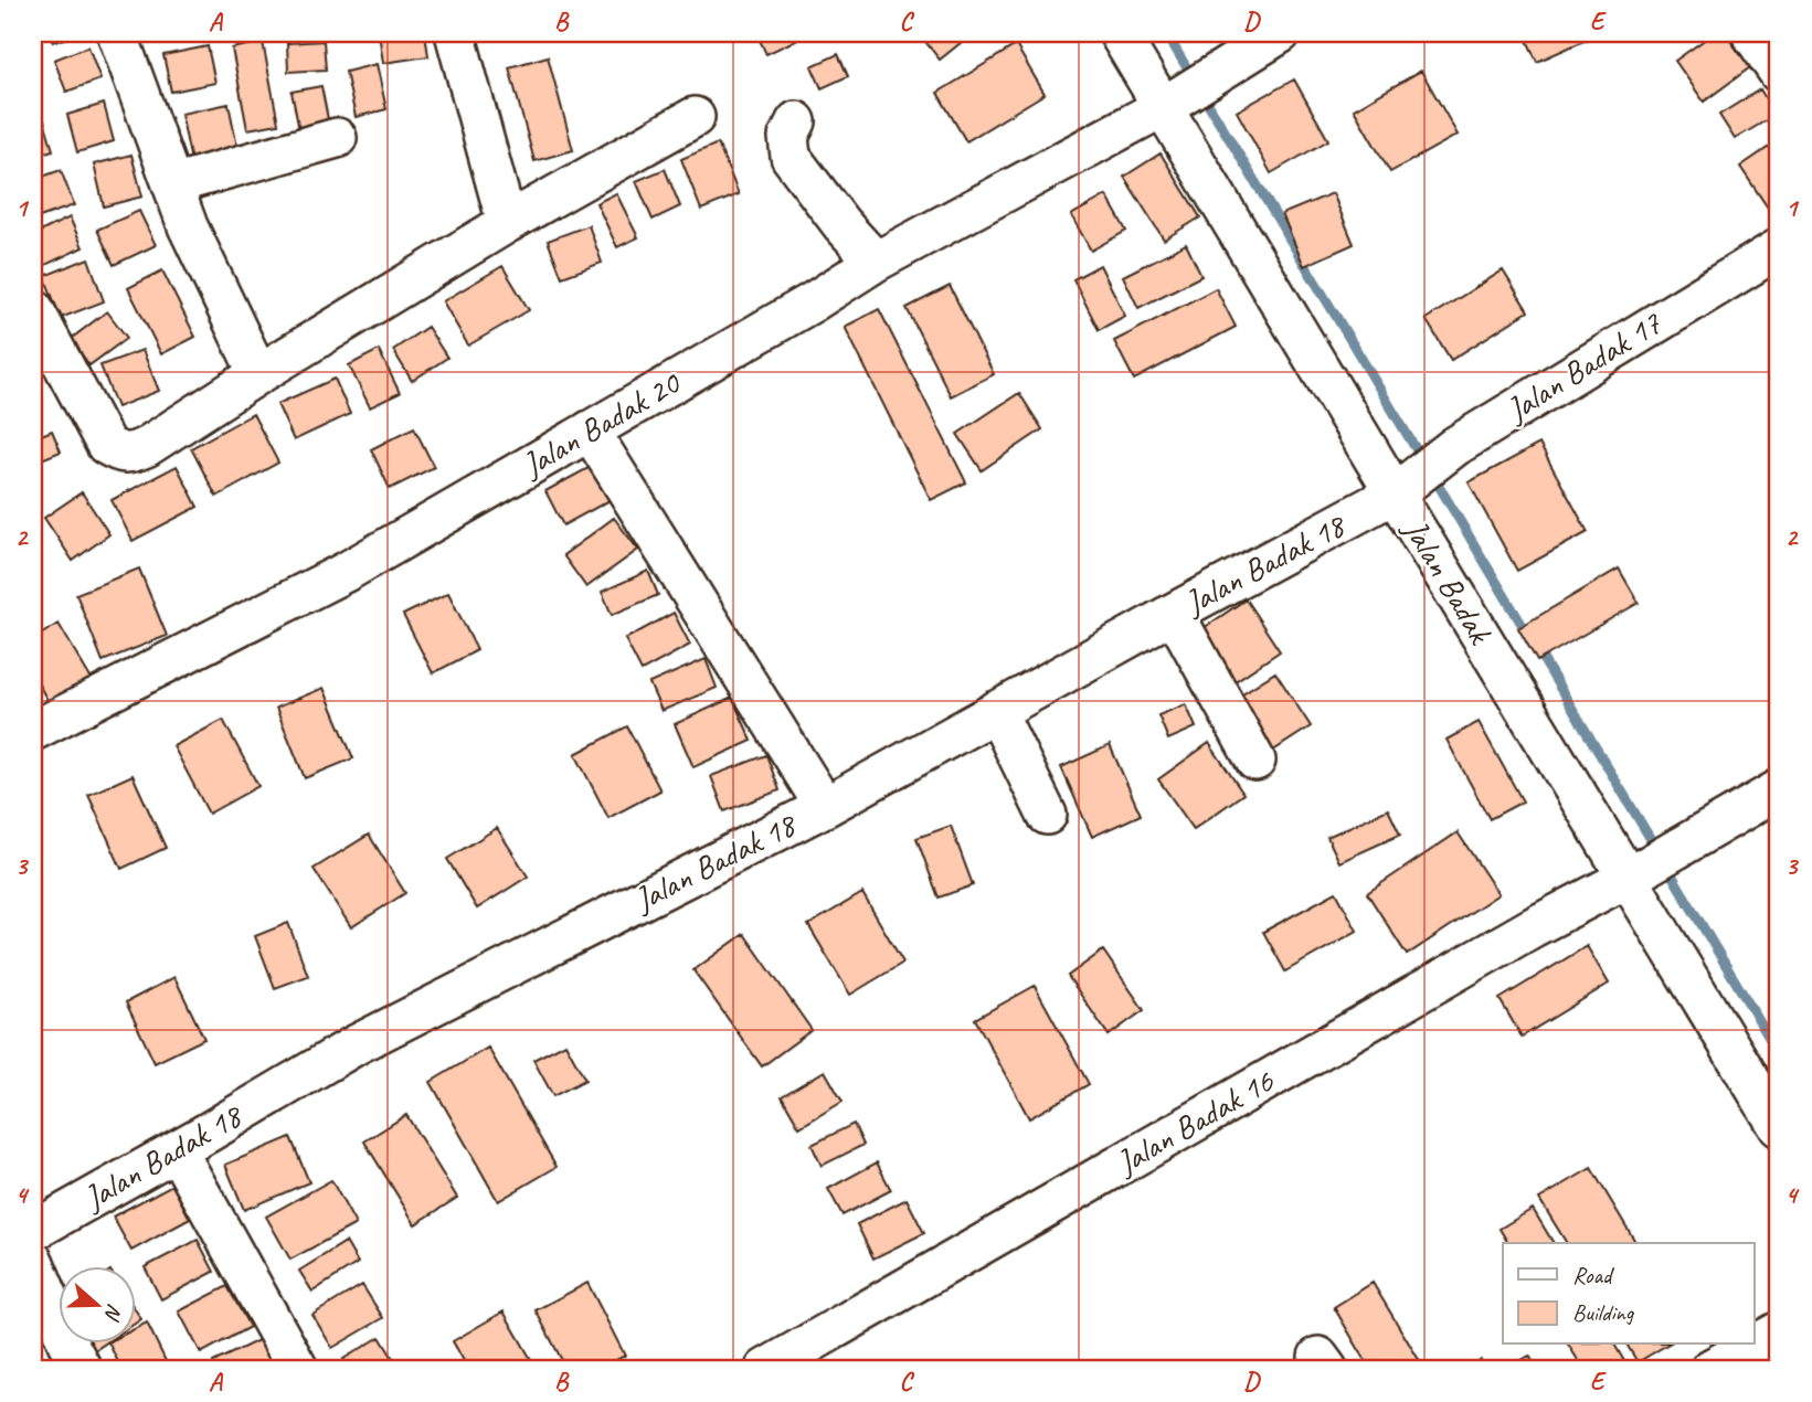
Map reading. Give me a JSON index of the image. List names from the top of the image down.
{
  "streets": {
    "street": [
      "Jalan Badak 17",
      "Jalan Badak 20",
      "Jalan Badak 18",
      "Jalan Badak",
      "Jalan Badak 16"
    ]
  },
  "crossings": [
    ["Jalan Badak 17", "Jalan Badak 18"],
    ["Jalan Badak 17", "Jalan Badak"],
    ["Jalan Badak 20", "Jalan Badak"],
    ["Jalan Badak 18", "Jalan Badak"],
    ["Jalan Badak", "Jalan Badak 16"]
  ],
  "legend": ["Road", "Building"],
  "north": "right",
  "grid": {
    "columns": [
      "A",
      "B",
      "C",
      "D",
      "E"
    ],
    "rows": [
      "1",
      "2",
      "3",
      "4"
    ]
  }
}
